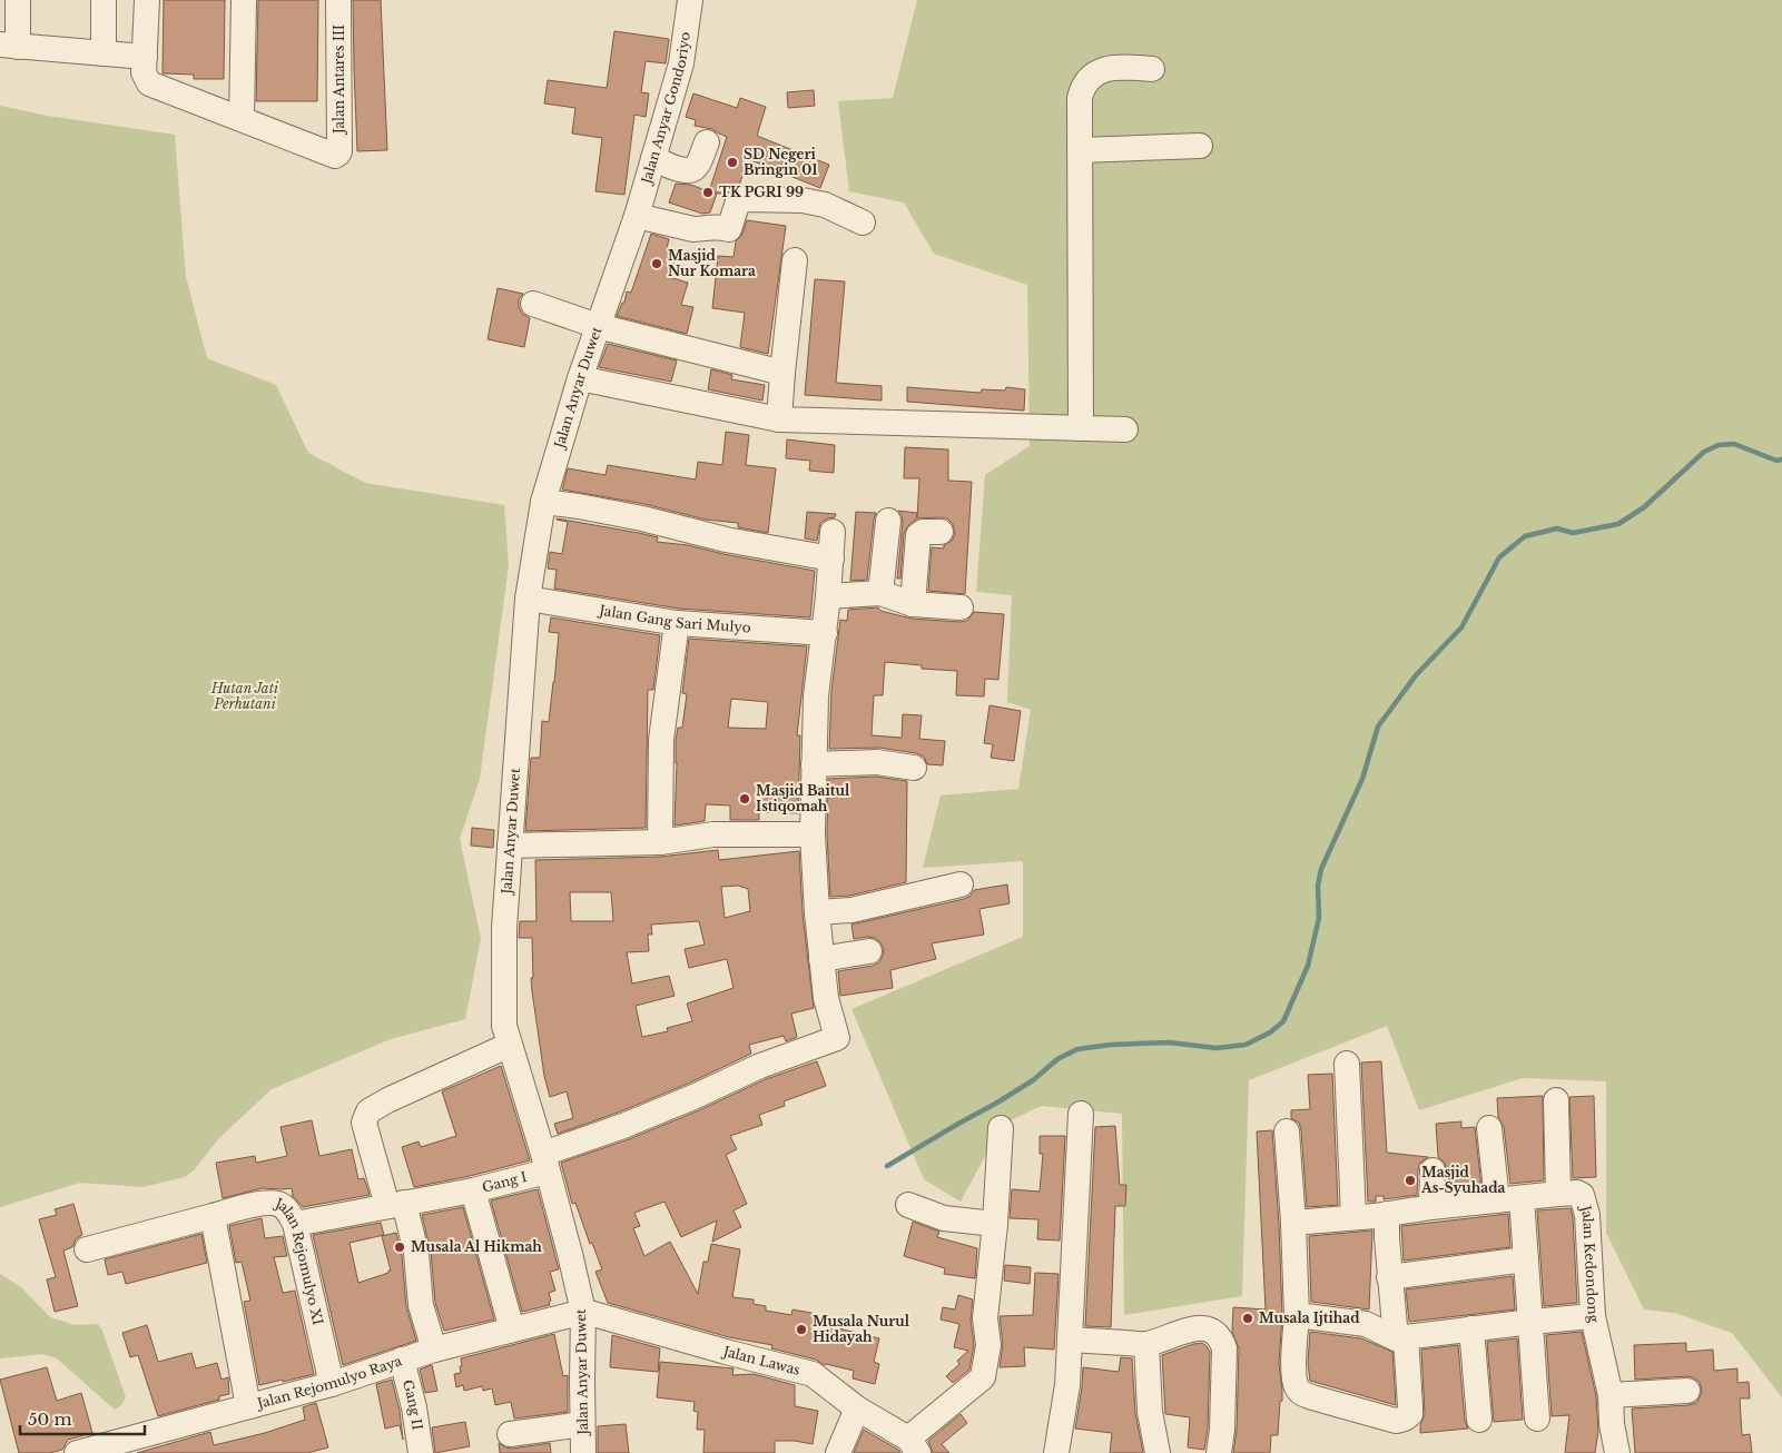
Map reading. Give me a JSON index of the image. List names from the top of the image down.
{
  "streets": {
    "street": [
      "Jalan Antares III",
      "Jalan Anyar Gondoriyo",
      "Jalan Anyar Duwet",
      "Jalan Gang Sari Mulyo",
      "Gang I",
      "Jalan Kedondong",
      "Jalan Rejomulyo XI",
      "Jalan Lawas",
      "Jalan Rejomulyo Raya",
      "Gang II"
    ]
  },
  "crossings": [
    ["Jalan Anyar Gondoriyo", "Jalan Anyar Duwet"],
    ["Jalan Anyar Duwet", "Jalan Gang Sari Mulyo"],
    ["Jalan Anyar Duwet", "Gang I"],
    ["Jalan Anyar Duwet", "Jalan Lawas"],
    ["Jalan Anyar Duwet", "Jalan Rejomulyo Raya"],
    ["Gang I", "Jalan Rejomulyo Raya"],
    ["Jalan Rejomulyo XI", "Jalan Rejomulyo Raya"],
    ["Jalan Lawas", "Jalan Rejomulyo Raya"],
    ["Jalan Rejomulyo Raya", "Gang II"]
  ],
  "parks": ["Hutan Jati Perhutani"],
  "places": [
    "SD Negeri Bringin 01",
    "TK PGRI 99",
    "Masjid Nur Komara",
    "Masjid Baitul Istiqomah",
    "Masjid As-Syuhada",
    "Musala Al Hikmah",
    "Musala Ijtihad",
    "Musala Nurul Hidayah"
  ],
  "scale_bar": "50 m"
}
